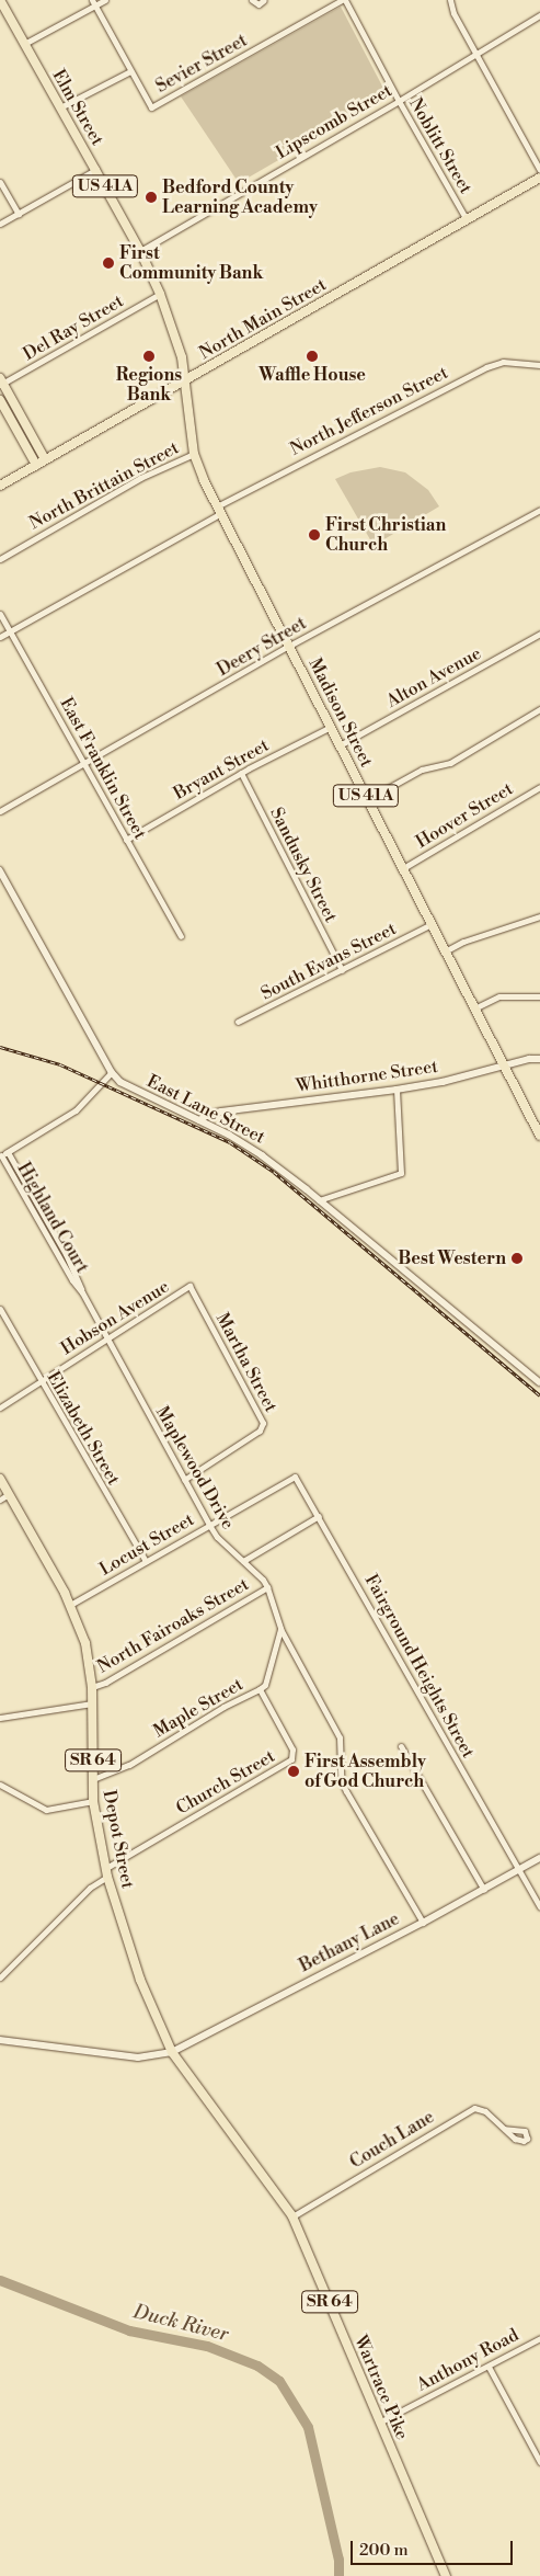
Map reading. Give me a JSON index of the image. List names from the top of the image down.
{
  "streets": {
    "main road": [
      "Elm Street",
      "US 41A",
      "North Main Street",
      "Madison Street",
      "SR 64",
      "Depot Street",
      "Wartrace Pike"
    ],
    "street": [
      "Sevier Street",
      "Lipscomb Street",
      "Noblitt Street",
      "Del Ray Street",
      "North Jefferson Street",
      "North Brittain Street",
      "Deery Street",
      "Alton Avenue",
      "East Franklin Street",
      "Bryant Street",
      "Hoover Street",
      "Sandusky Street",
      "South Evans Street",
      "Whitthorne Street",
      "East Lane Street",
      "Highland Court",
      "Hobson Avenue",
      "Martha Street",
      "Elizabeth Street",
      "Maplewood Drive",
      "Locust Street",
      "North Fairoaks Street",
      "Fairground Heights Street",
      "Maple Street",
      "Church Street",
      "Bethany Lane",
      "Couch Lane",
      "Anthony Road"
    ]
  },
  "crossings": [
    ["Sevier Street", "Elm Street"],
    ["Sevier Street", "Noblitt Street"],
    ["Elm Street", "Lipscomb Street"],
    ["Elm Street", "North Main Street"],
    ["Elm Street", "Del Ray Street"],
    ["Elm Street", "Madison Street"],
    ["Lipscomb Street", "Noblitt Street"],
    ["Noblitt Street", "North Main Street"],
    ["North Main Street", "Madison Street"],
    ["North Jefferson Street", "Madison Street"],
    ["North Jefferson Street", "East Franklin Street"],
    ["North Brittain Street", "Madison Street"],
    ["Deery Street", "Madison Street"],
    ["Deery Street", "East Franklin Street"],
    ["Alton Avenue", "Madison Street"],
    ["Madison Street", "Bryant Street"],
    ["Madison Street", "Hoover Street"],
    ["Madison Street", "South Evans Street"],
    ["Madison Street", "Whitthorne Street"],
    ["East Franklin Street", "Bryant Street"],
    ["Bryant Street", "Sandusky Street"],
    ["Sandusky Street", "South Evans Street"],
    ["Whitthorne Street", "East Lane Street"],
    ["Highland Court", "Hobson Avenue"],
    ["Highland Court", "Maplewood Drive"],
    ["Hobson Avenue", "Martha Street"],
    ["Hobson Avenue", "Elizabeth Street"],
    ["Hobson Avenue", "Maplewood Drive"],
    ["Martha Street", "Maplewood Drive"],
    ["Elizabeth Street", "Locust Street"],
    ["Maplewood Drive", "Locust Street"],
    ["Maplewood Drive", "North Fairoaks Street"],
    ["Maplewood Drive", "Maple Street"],
    ["Maplewood Drive", "Bethany Lane"],
    ["Locust Street", "Fairground Heights Street"],
    ["Locust Street", "Depot Street"],
    ["North Fairoaks Street", "Depot Street"],
    ["Fairground Heights Street", "Bethany Lane"],
    ["Maple Street", "Church Street"],
    ["Maple Street", "Depot Street"],
    ["Church Street", "Depot Street"],
    ["Depot Street", "Bethany Lane"],
    ["Depot Street", "Wartrace Pike"],
    ["Bethany Lane", "Wartrace Pike"],
    ["Couch Lane", "Wartrace Pike"],
    ["Anthony Road", "Wartrace Pike"]
  ],
  "water": ["Duck River"],
  "places": [
    "Bedford County Learning Academy",
    "First Community Bank",
    "Regions Bank",
    "Waffle House",
    "First Christian Church",
    "Best Western",
    "First Assembly of God Church"
  ],
  "scale_bar": "200 m"
}
